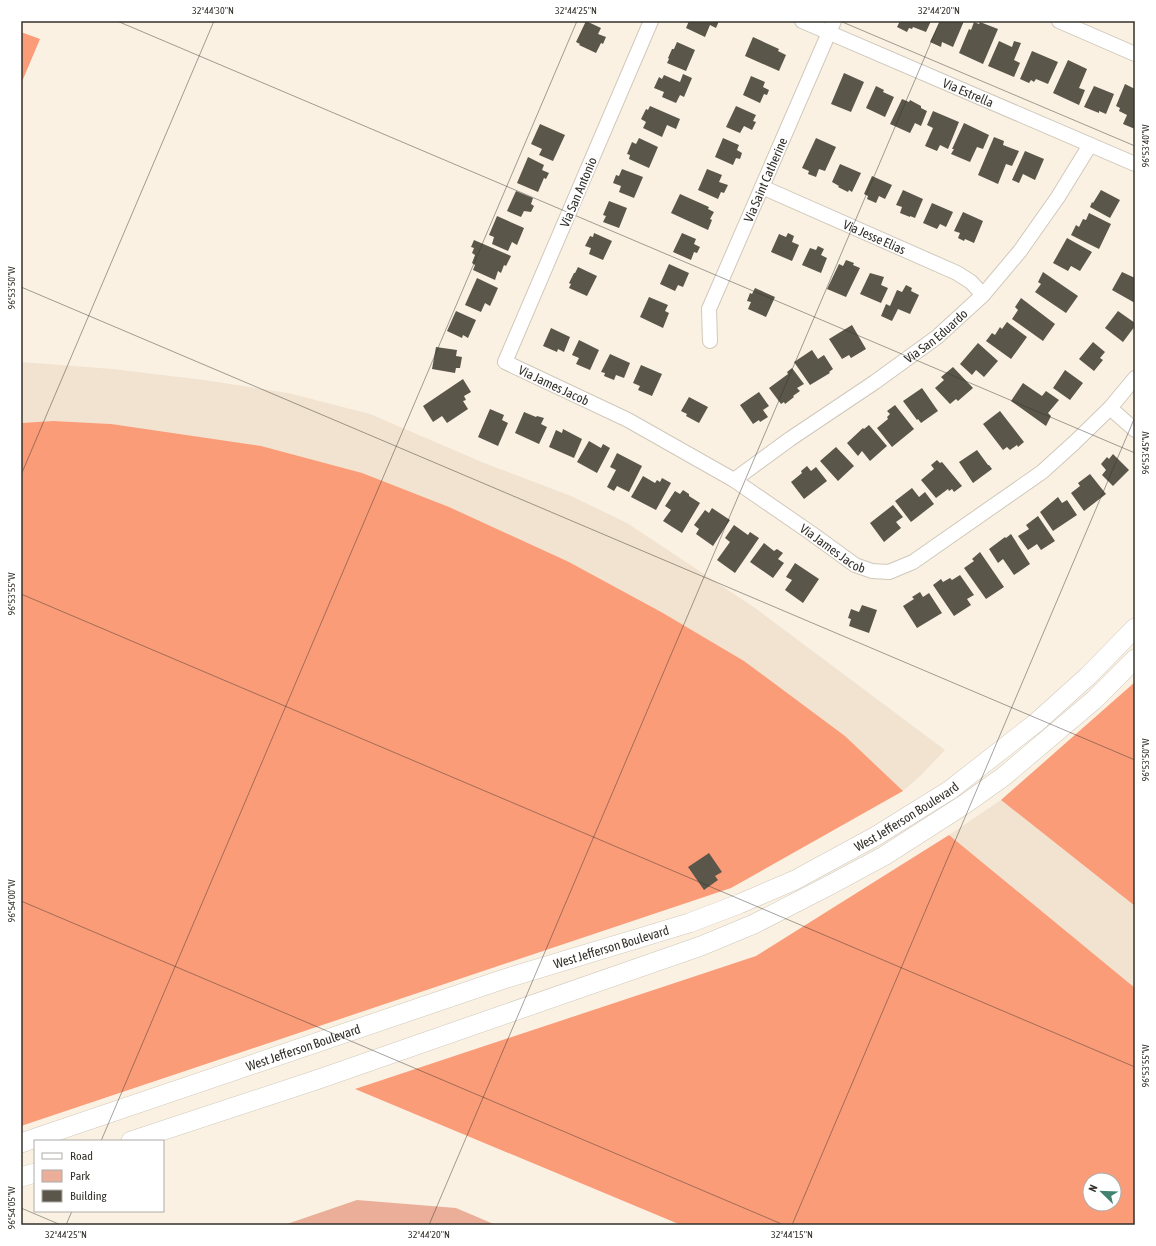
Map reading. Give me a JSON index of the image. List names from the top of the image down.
{
  "streets": {
    "main road": ["West Jefferson Boulevard"],
    "street": [
      "Via Estrella",
      "Via Saint Catherine",
      "Via San Antonio",
      "Via Jesse Elias",
      "Via San Eduardo",
      "Via James Jacob"
    ]
  },
  "crossings": [
    ["Via Estrella", "Via Saint Catherine"],
    ["Via Estrella", "Via San Eduardo"],
    ["Via Saint Catherine", "Via Jesse Elias"],
    ["Via San Antonio", "Via James Jacob"],
    ["Via Jesse Elias", "Via San Eduardo"],
    ["Via San Eduardo", "Via James Jacob"]
  ],
  "legend": ["Road", "Park", "Building"],
  "north": "top left",
  "coordinates": [
    "32°44'30\"N",
    "32°44'25\"N",
    "32°44'20\"N",
    "96°53'40\"W",
    "96°53'50\"W",
    "96°53'45\"W",
    "96°53'55\"W",
    "96°54'00\"W",
    "96°54'05\"W",
    "32°44'15\"N"
  ]
}
